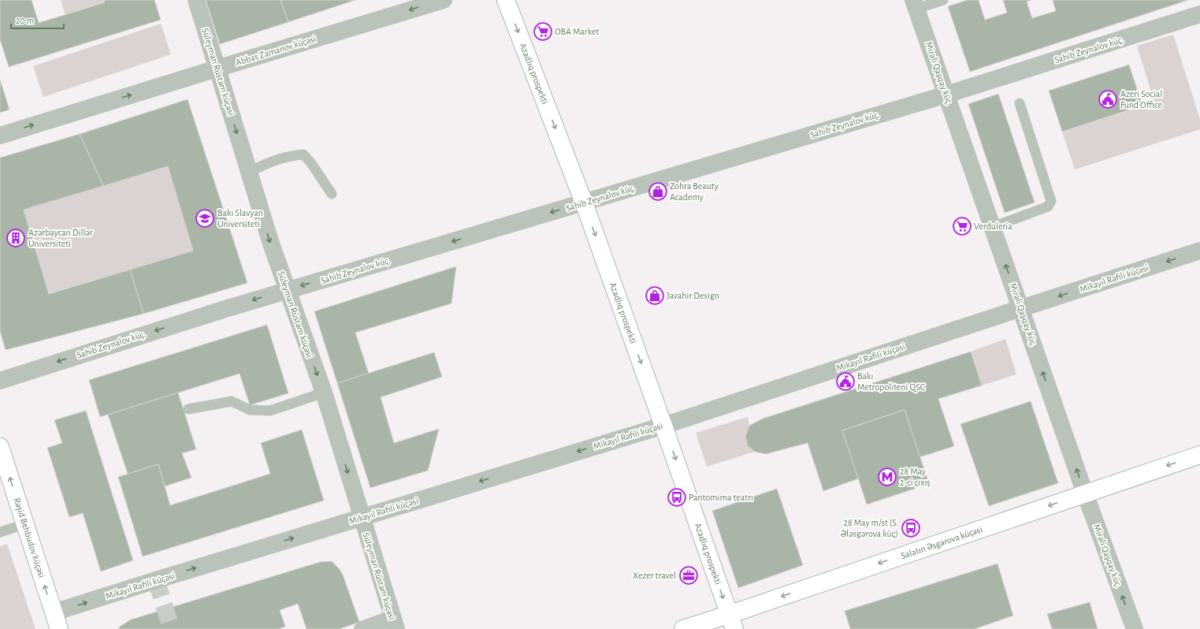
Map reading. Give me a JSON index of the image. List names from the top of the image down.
{
  "streets": {
    "main road": ["Azadlıq prospekti", "Rəşid Behbudov küçəsi", "Salatın Əsgərova küçəsi"],
    "street": [
      "Sahib Zeynalov küç.",
      "Abbas Zamanov küçəsi",
      "Süleyman Rüstəm küçəsi",
      "Mirəli Qaşqay küç.",
      "Mikayıl Rəfili küçəsi"
    ]
  },
  "crossings": [
    ["Sahib Zeynalov küç.", "Süleyman Rüstəm küçəsi"],
    ["Sahib Zeynalov küç.", "Mirəli Qaşqay küç."],
    ["Sahib Zeynalov küç.", "Azadlıq prospekti"],
    ["Abbas Zamanov küçəsi", "Süleyman Rüstəm küçəsi"],
    ["Süleyman Rüstəm küçəsi", "Mikayıl Rəfili küçəsi"],
    ["Mirəli Qaşqay küç.", "Mikayıl Rəfili küçəsi"],
    ["Mirəli Qaşqay küç.", "Salatın Əsgərova küçəsi"],
    ["Azadlıq prospekti", "Mikayıl Rəfili küçəsi"],
    ["Azadlıq prospekti", "Salatın Əsgərova küçəsi"],
    ["Mikayıl Rəfili küçəsi", "Rəşid Behbudov küçəsi"]
  ],
  "one_way": [
    "Sahib Zeynalov küç.",
    "Süleyman Rüstəm küçəsi",
    "Mirəli Qaşqay küç.",
    "Azadlıq prospekti",
    "Rəşid Behbudov küçəsi",
    "Salatın Əsgərova küçəsi"
  ],
  "places": {
    "supermarket": ["OBA Market", "Verduleria"],
    "public building": ["Azeri Social Fund Office", "Bakı Metropoliteni QSC"],
    "shop": ["Zohra Beauty Academy", "Javahir Design"],
    "school or university": ["Bakı Slavyan Universiteti"],
    "building": ["Azərbaycan Dillər Universiteti"],
    "metro station": ["28 May 2-ci çıxış"],
    "bus stop": ["Pantomima teatrı", "28 May m/st (S. Ələsgərova küç)"],
    "office": ["Xezer travel"]
  },
  "scale_bar": "20 m"
}
